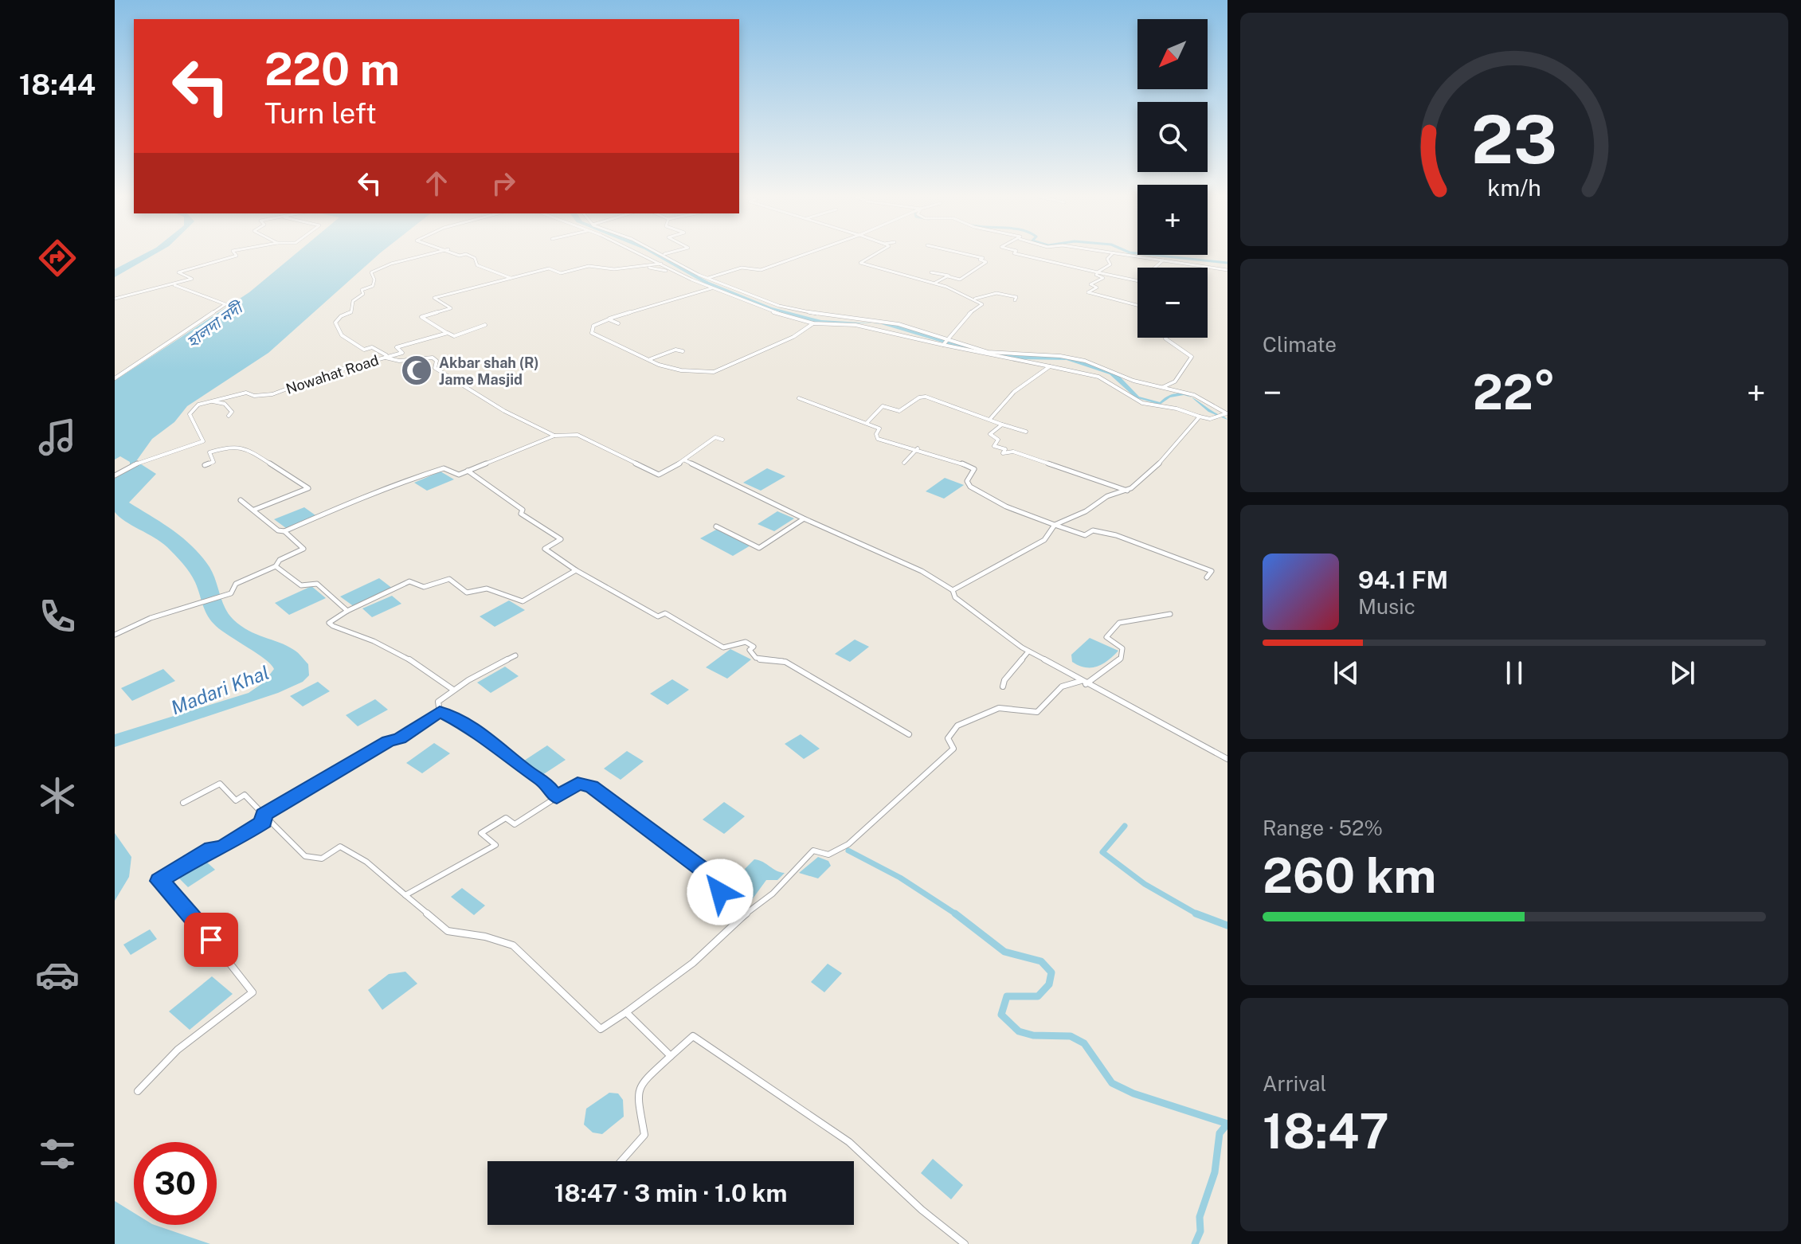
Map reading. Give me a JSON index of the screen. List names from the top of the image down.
{
  "streets": {
    "street": ["Nowahat Road"]
  },
  "water": ["হালদা নদী", "Madari Khal"],
  "places": {
    "mosque": ["Akbar shah (R) Jame Masjid"]
  },
  "north": "bottom left",
  "page": {
    "tabs": "18:44",
    "map_buttons": ["+", "−"],
    "turn": ["220 m", "Turn left"],
    "tile": [
      "Climate",
      ["Range · 52%", "260 km"],
      ["Arrival", "18:47"]
    ],
    "heat": ["−", "22°", "+"],
    "song": ["94.1 FM", "Music"],
    "limit": "30",
    "trip": "18:47 · 3 min · 1.0 km",
    "gauge": ["23", "km/h"]
  }
}
